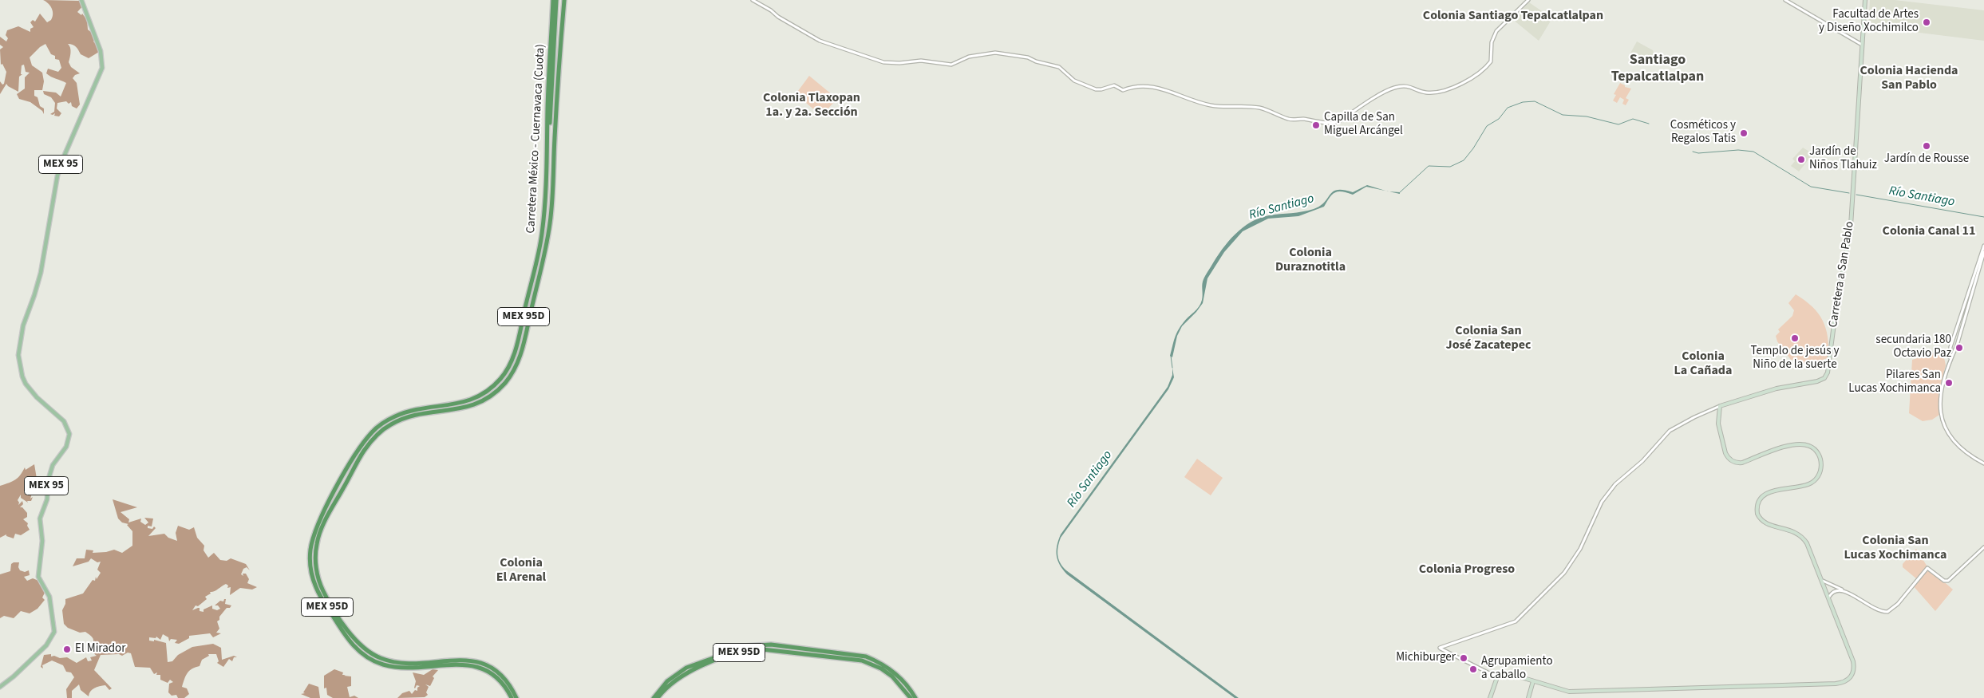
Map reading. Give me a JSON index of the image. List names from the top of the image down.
{
  "streets": {
    "highway": ["Carretera México - Cuernavaca (Cuota)", "MEX 95D"],
    "main road": ["MEX 95", "Carretera a San Pablo"]
  },
  "districts": [
    "Colonia Santiago Tepalcatlalpan",
    "Santiago Tepalcatlalpan",
    "Colonia Hacienda San Pablo",
    "Colonia Tlaxopan 1a. y 2a. Sección",
    "Colonia Canal 11",
    "Colonia Duraznotitla",
    "Colonia San José Zacatepec",
    "Colonia La Cañada",
    "Colonia San Lucas Xochimanca",
    "Colonia El Arenal",
    "Colonia Progreso"
  ],
  "water": ["Río Santiago"],
  "places": [
    "Facultad de Artes y Diseño Xochimilco",
    "Capilla de San Miguel Arcángel",
    "Cosméticos y Regalos Tatis",
    "Jardín de Rousse",
    "Jardín de Niños Tlahuiz",
    "Templo de jesús y Niño de la suerte",
    "secundaria 180 Octavio Paz",
    "Pilares San Lucas Xochimanca",
    "El Mirador",
    "Michiburger",
    "Agrupamiento a caballo"
  ]
}
